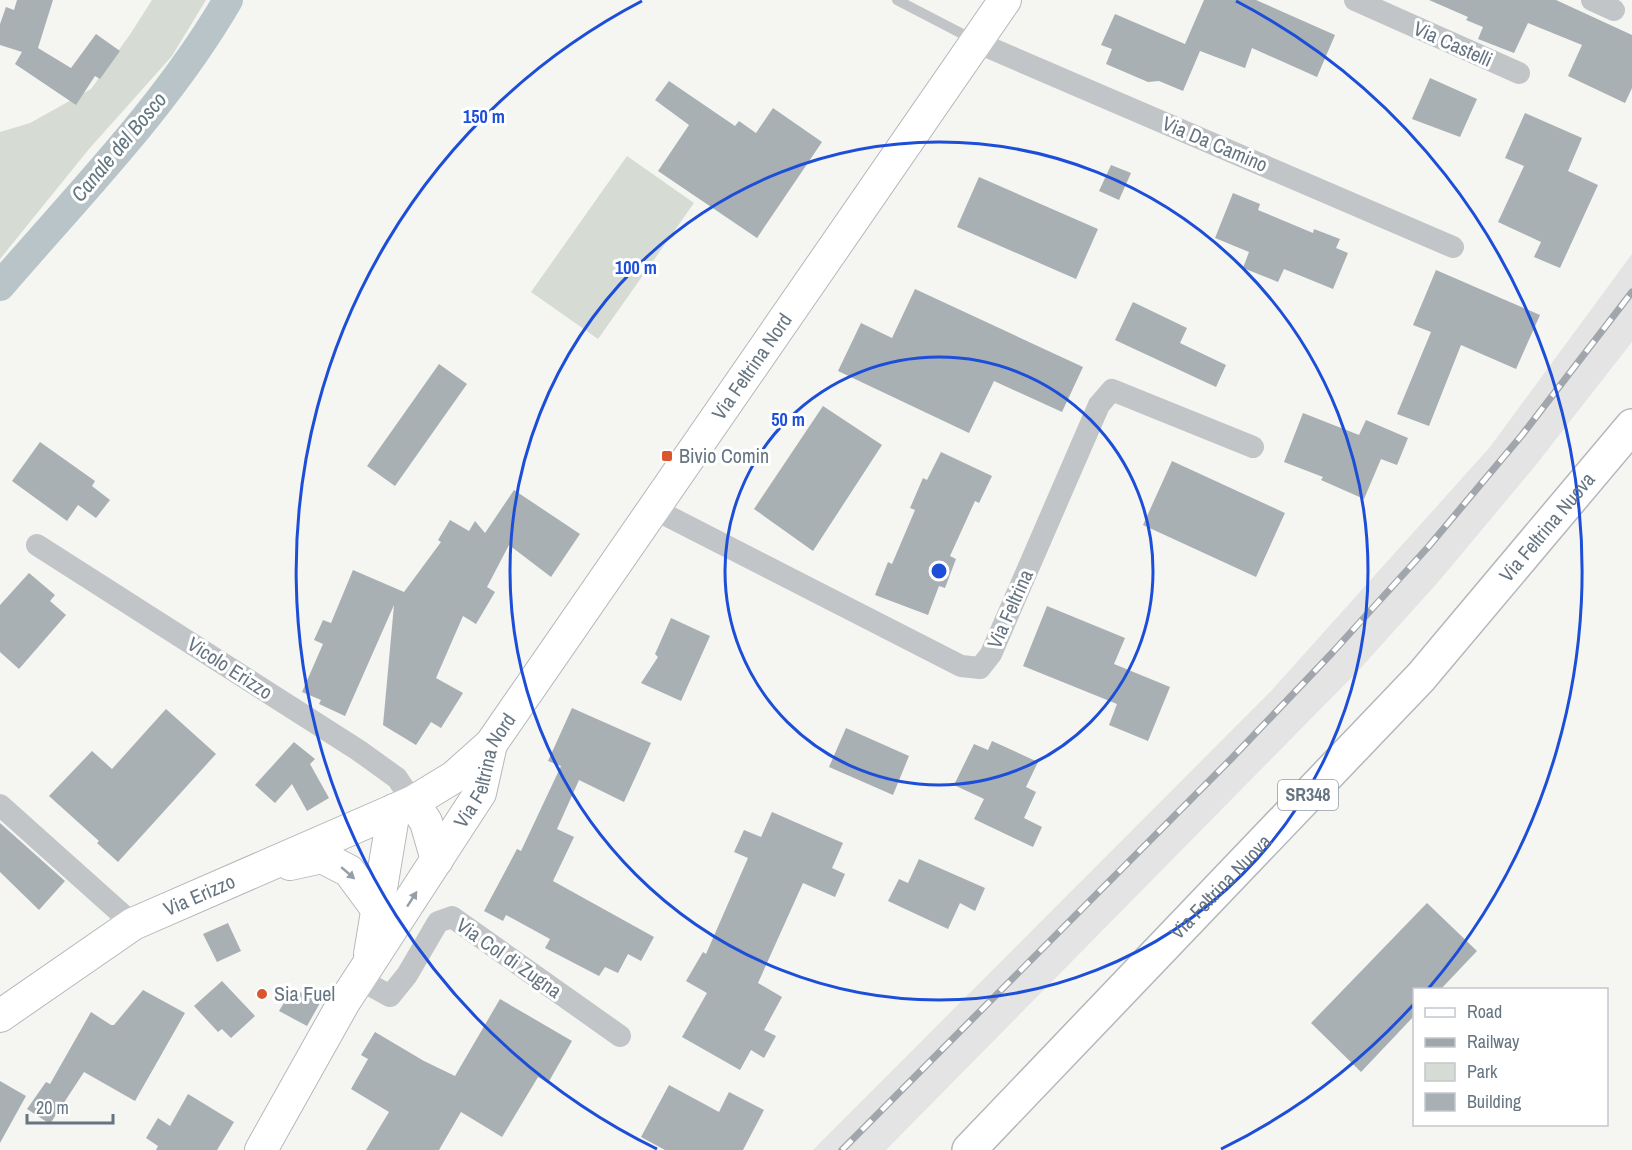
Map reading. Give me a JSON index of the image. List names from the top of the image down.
{
  "streets": {
    "main road": [
      "Via Feltrina Nord",
      "Via Feltrina Nuova",
      "SR348",
      "Via Erizzo"
    ],
    "street": [
      "Via Castelli",
      "Via Da Camino",
      "Via Feltrina",
      "Vicolo Erizzo",
      "Via Col di Zugna"
    ]
  },
  "crossings": [
    ["Via Da Camino", "Via Feltrina Nord"],
    ["Via Feltrina Nord", "Via Feltrina"],
    ["Via Feltrina Nord", "Vicolo Erizzo"],
    ["Via Feltrina Nord", "Via Erizzo"],
    ["Via Feltrina Nord", "Via Col di Zugna"],
    ["Vicolo Erizzo", "Via Erizzo"]
  ],
  "water": ["Canale del Bosco"],
  "places": {
    "transit": ["Bivio Comin"],
    "other": ["Sia Fuel"]
  },
  "legend": [
    "Road",
    "Railway",
    "Park",
    "Building"
  ],
  "scale_bar": "20 m",
  "rings": ["150 m", "100 m", "50 m"]
}
